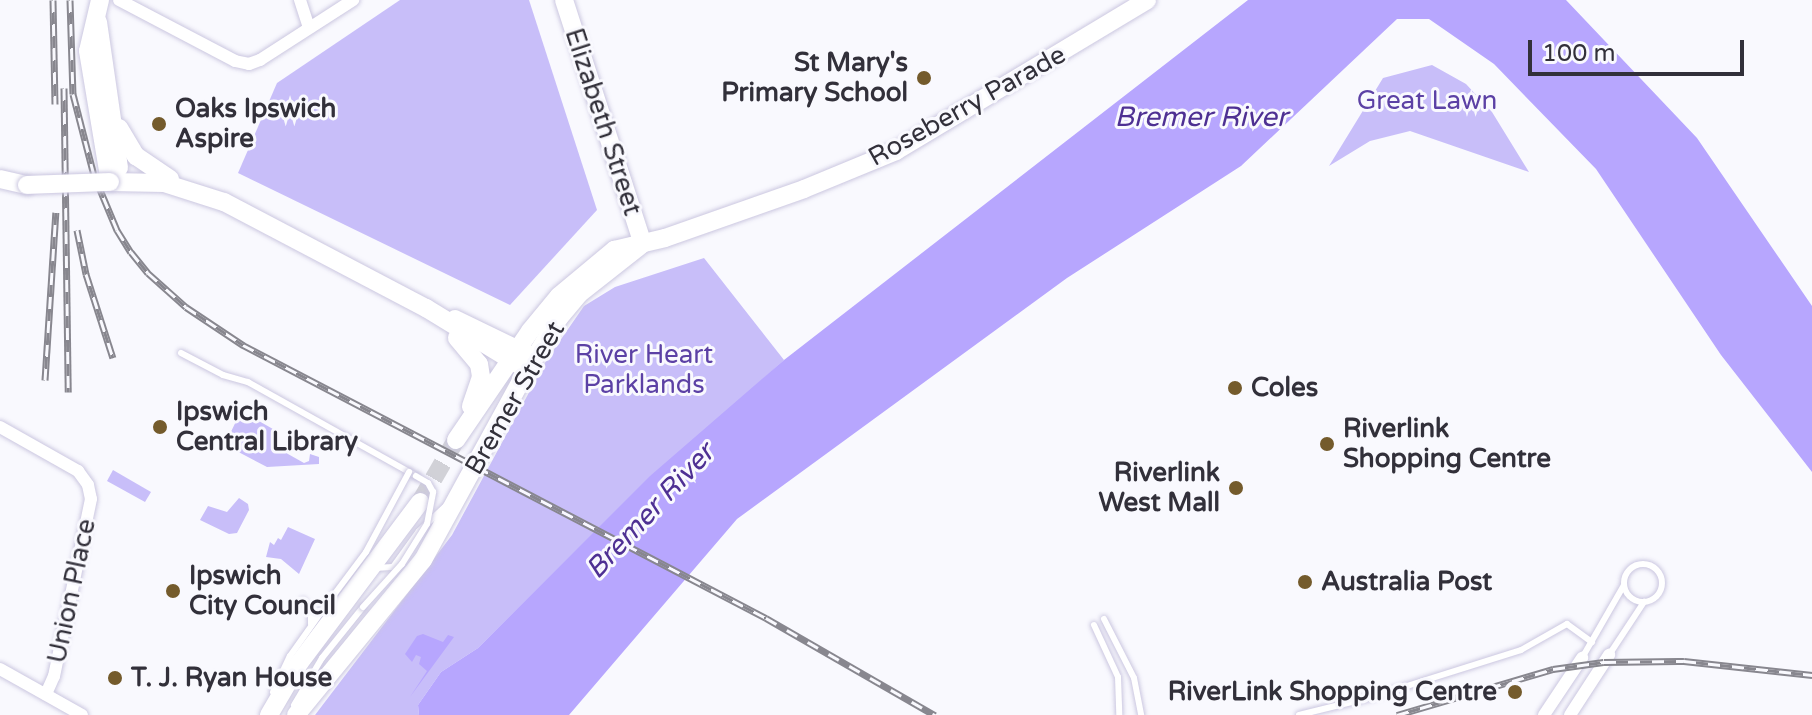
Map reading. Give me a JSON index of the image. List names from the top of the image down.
{
  "streets": {
    "street": [
      "Roseberry Parade",
      "Elizabeth Street",
      "Bremer Street",
      "Union Place"
    ]
  },
  "crossings": [
    ["Roseberry Parade", "Elizabeth Street"],
    ["Roseberry Parade", "Bremer Street"],
    ["Elizabeth Street", "Bremer Street"]
  ],
  "water": ["Bremer River"],
  "parks": ["Great Lawn", "River Heart Parklands"],
  "places": [
    "St Mary's Primary School",
    "Oaks Ipswich Aspire",
    "Coles",
    "Ipswich Central Library",
    "Riverlink Shopping Centre",
    "Riverlink West Mall",
    "Australia Post",
    "Ipswich City Council",
    "T. J. Ryan House",
    "RiverLink Shopping Centre"
  ],
  "scale_bar": "100 m"
}
